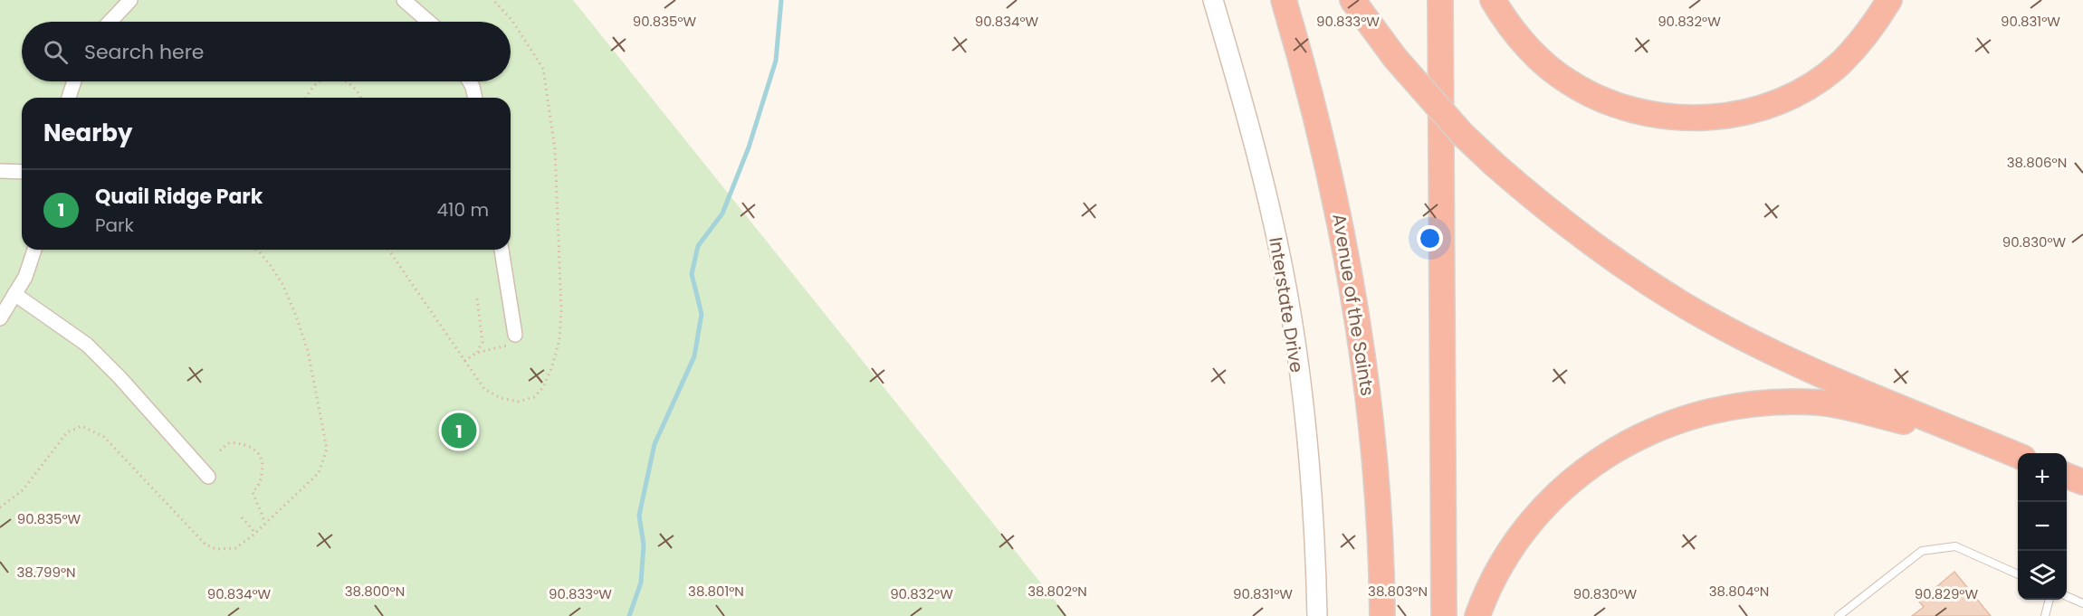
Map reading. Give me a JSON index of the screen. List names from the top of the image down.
{
  "streets": {
    "highway": ["Avenue of the Saints"],
    "main road": ["Interstate Drive"]
  },
  "page": {
    "search": "Search here",
    "heading": "Nearby",
    "list": [
      {
        "mark": "1",
        "name": "Quail Ridge Park",
        "note": "Park",
        "value": "410 m"
      }
    ],
    "pins": "1",
    "map_buttons": ["+", "−"]
  },
  "coordinates": [
    "90.835°W",
    "90.834°W",
    "90.833°W",
    "90.832°W",
    "90.831°W",
    "38.806°N",
    "90.830°W",
    "38.799°N",
    "38.800°N",
    "38.801°N",
    "38.802°N",
    "38.803°N",
    "38.804°N",
    "90.829°W"
  ]
}
